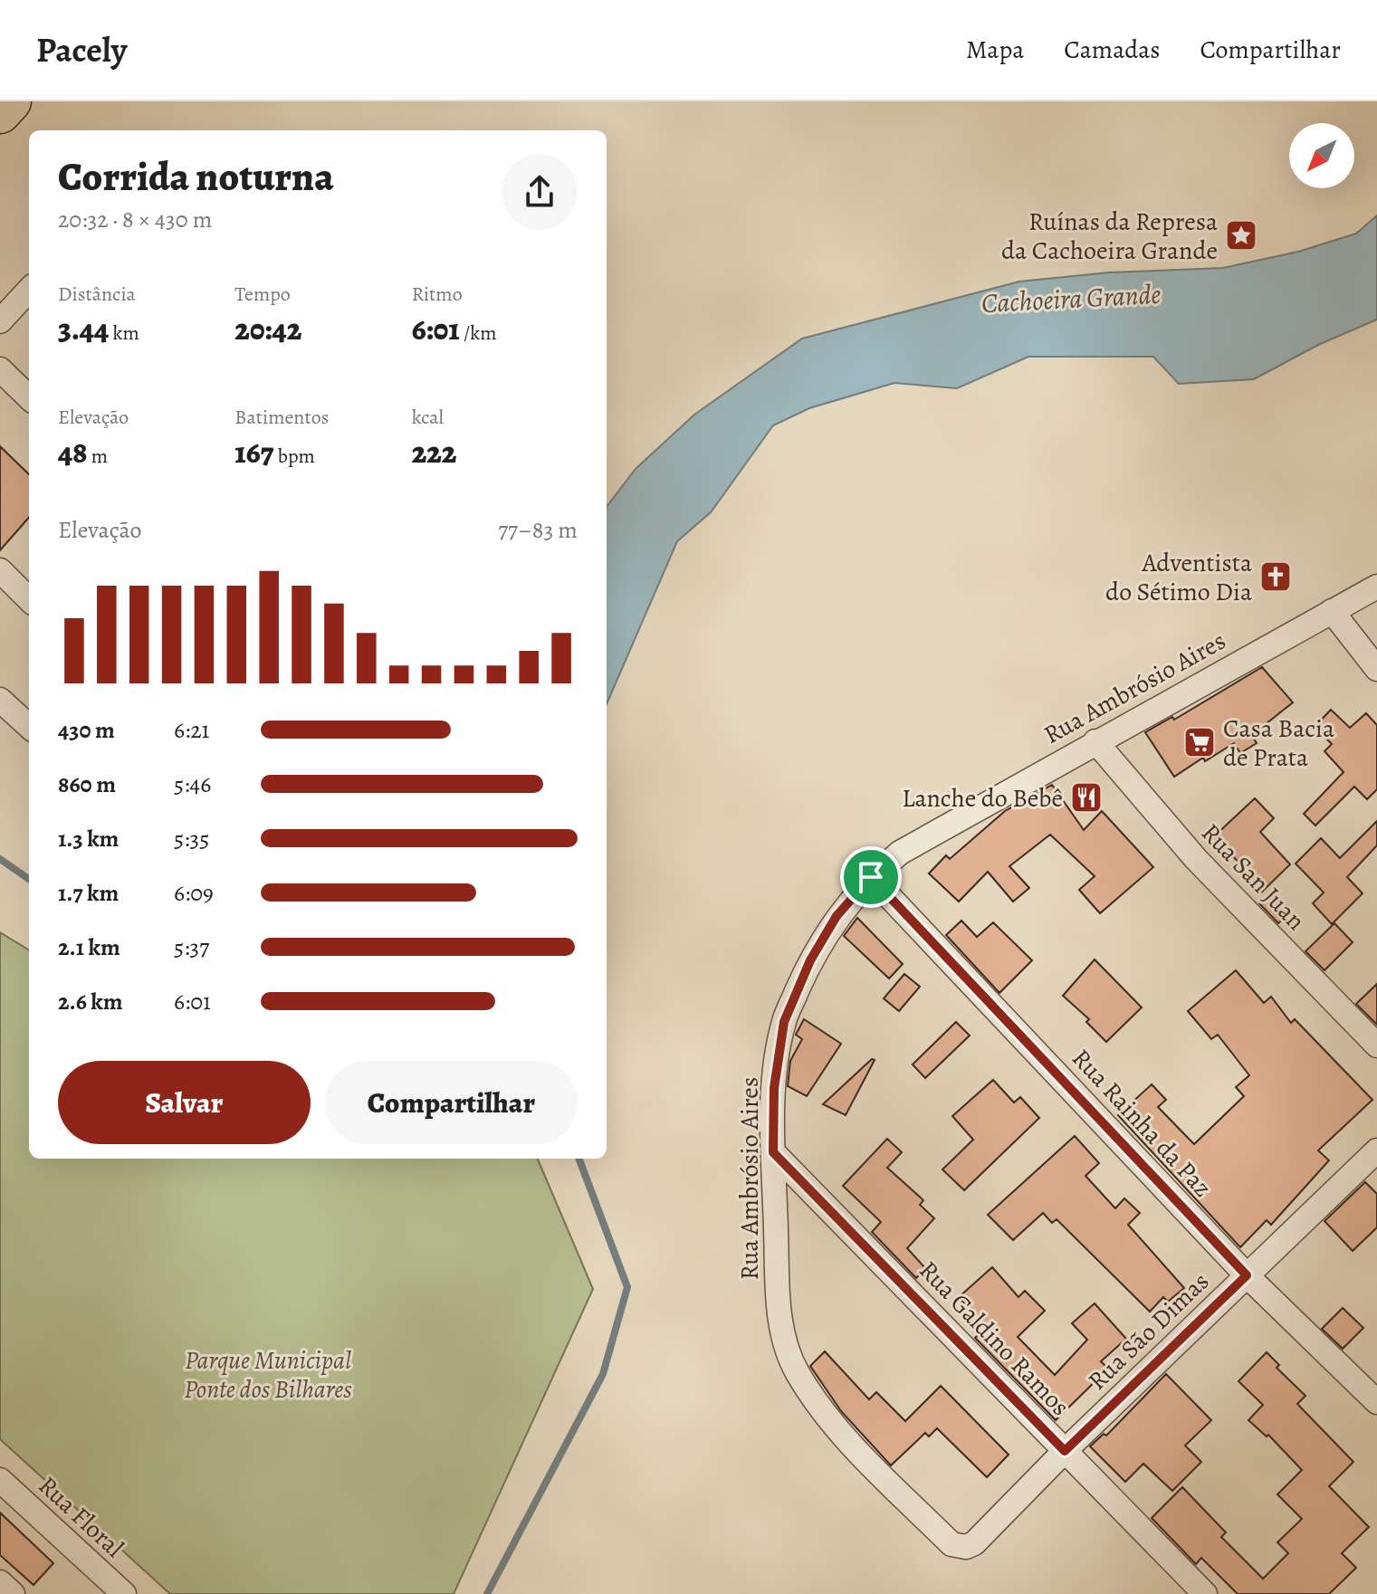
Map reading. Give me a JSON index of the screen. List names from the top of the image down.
{
  "streets": {
    "street": [
      "Rua Ambrósio Aires",
      "Rua San Juan",
      "Rua Rainha da Paz",
      "Rua São Dimas",
      "Rua Galdino Ramos",
      "Rua Floral"
    ]
  },
  "crossings": [
    ["Rua Ambrósio Aires", "Rua San Juan"],
    ["Rua Ambrósio Aires", "Rua Rainha da Paz"],
    ["Rua Ambrósio Aires", "Rua São Dimas"],
    ["Rua Ambrósio Aires", "Rua Galdino Ramos"],
    ["Rua Rainha da Paz", "Rua São Dimas"],
    ["Rua São Dimas", "Rua Galdino Ramos"]
  ],
  "water": ["Cachoeira Grande"],
  "parks": ["Parque Municipal Ponte dos Bilhares"],
  "places": {
    "place": ["Ruínas da Represa da Cachoeira Grande"],
    "church": ["Adventista do Sétimo Dia"],
    "supermarket": ["Casa Bacia de Prata"],
    "restaurant": ["Lanche do Bebê"]
  },
  "north": "bottom left",
  "page": {
    "header": "Pacely",
    "nav": ["Mapa", "Camadas", "Compartilhar"],
    "heading": ["Corrida noturna", "20:32 · 8 × 430 m"],
    "stats": [
      ["Distância", "3.44 km"],
      ["Tempo", "20:42"],
      ["Ritmo", "6:01 /km"],
      ["Elevação", "48 m"],
      ["Batimentos", "167 bpm"],
      ["kcal", "222"]
    ],
    "chart": ["Elevação", "77–83 m"],
    "list": [
      {
        "name": "430 m",
        "note": "6:21"
      },
      {
        "name": "860 m",
        "note": "5:46"
      },
      {
        "name": "1.3 km",
        "note": "5:35"
      },
      {
        "name": "1.7 km",
        "note": "6:09"
      },
      {
        "name": "2.1 km",
        "note": "5:37"
      },
      {
        "name": "2.6 km",
        "note": "6:01"
      }
    ],
    "buttons": ["Salvar", "Compartilhar"]
  }
}
